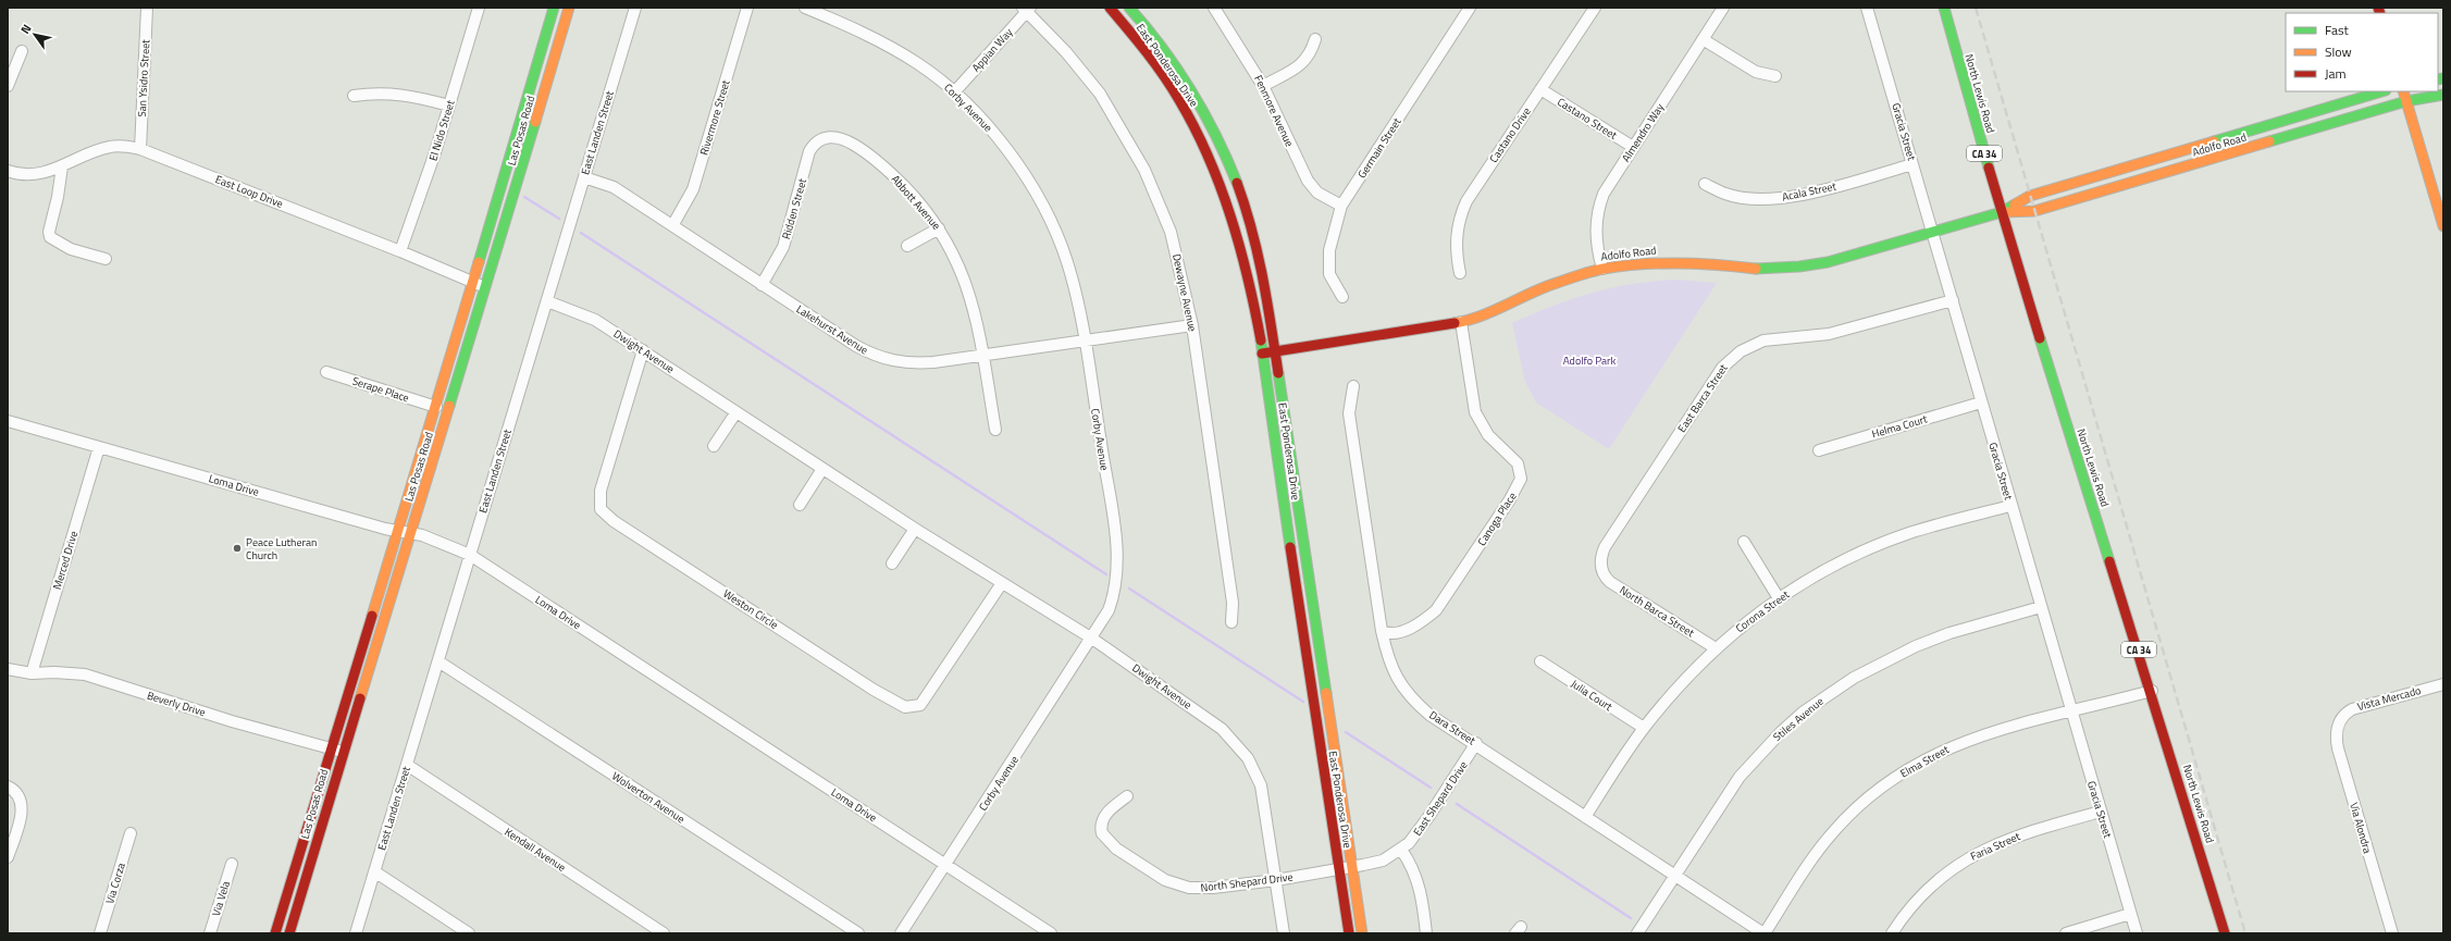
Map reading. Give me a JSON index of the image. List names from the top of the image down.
{
  "streets": {
    "main road": [
      "East Ponderosa Drive",
      "North Lewis Road",
      "Las Posas Road",
      "Adolfo Road",
      "CA 34"
    ],
    "street": [
      "Appian Way",
      "San Ysidro Street",
      "Corby Avenue",
      "Fenmore Avenue",
      "Rivermore Street",
      "Castano Street",
      "El Nido Street",
      "Gracia Street",
      "East Landen Street",
      "Almendro Way",
      "Castano Drive",
      "Germain Street",
      "East Loop Drive",
      "Acala Street",
      "Abbott Avenue",
      "Ridden Street",
      "Dewayne Avenue",
      "Lakehurst Avenue",
      "Dwight Avenue",
      "Serape Place",
      "East Barca Street",
      "Helma Court",
      "Loma Drive",
      "Canoga Place",
      "Merced Drive",
      "Weston Circle",
      "North Barca Street",
      "Corona Street",
      "Julia Court",
      "Vista Mercado",
      "Beverly Drive",
      "Stiles Avenue",
      "Dara Street",
      "Elma Street",
      "Wolverton Avenue",
      "East Shepard Drive",
      "Via Alondra",
      "Faria Street",
      "Kendall Avenue",
      "North Shepard Drive",
      "Via Corza",
      "Via Vela"
    ]
  },
  "crossings": [
    ["Appian Way", "Corby Avenue"],
    ["Appian Way", "Dewayne Avenue"],
    ["East Ponderosa Drive", "Adolfo Road"],
    ["East Ponderosa Drive", "East Shepard Drive"],
    ["East Ponderosa Drive", "North Shepard Drive"],
    ["San Ysidro Street", "East Loop Drive"],
    ["North Lewis Road", "Adolfo Road"],
    ["North Lewis Road", "Elma Street"],
    ["Corby Avenue", "Lakehurst Avenue"],
    ["Corby Avenue", "Dwight Avenue"],
    ["Corby Avenue", "Loma Drive"],
    ["Fenmore Avenue", "Germain Street"],
    ["Rivermore Street", "Lakehurst Avenue"],
    ["Castano Street", "Almendro Way"],
    ["Castano Street", "Castano Drive"],
    ["El Nido Street", "East Loop Drive"],
    ["Las Posas Road", "East Loop Drive"],
    ["Las Posas Road", "Serape Place"],
    ["Las Posas Road", "Loma Drive"],
    ["Las Posas Road", "Beverly Drive"],
    ["Gracia Street", "Adolfo Road"],
    ["Gracia Street", "Acala Street"],
    ["Gracia Street", "East Barca Street"],
    ["Gracia Street", "Helma Court"],
    ["Gracia Street", "Corona Street"],
    ["Gracia Street", "Stiles Avenue"],
    ["Gracia Street", "Elma Street"],
    ["Gracia Street", "Faria Street"],
    ["East Landen Street", "Lakehurst Avenue"],
    ["East Landen Street", "Dwight Avenue"],
    ["East Landen Street", "Loma Drive"],
    ["East Landen Street", "Wolverton Avenue"],
    ["East Landen Street", "Kendall Avenue"],
    ["Almendro Way", "Adolfo Road"],
    ["Adolfo Road", "Canoga Place"],
    ["Abbott Avenue", "Ridden Street"],
    ["Abbott Avenue", "Lakehurst Avenue"],
    ["Ridden Street", "Lakehurst Avenue"],
    ["Dewayne Avenue", "Lakehurst Avenue"],
    ["Dwight Avenue", "Weston Circle"],
    ["Dwight Avenue", "North Shepard Drive"],
    ["East Barca Street", "North Barca Street"],
    ["Loma Drive", "Merced Drive"],
    ["Canoga Place", "Dara Street"],
    ["Merced Drive", "Beverly Drive"],
    ["North Barca Street", "Corona Street"],
    ["Corona Street", "Julia Court"],
    ["Corona Street", "Dara Street"],
    ["Vista Mercado", "Via Alondra"],
    ["Stiles Avenue", "Dara Street"],
    ["Dara Street", "Elma Street"],
    ["Dara Street", "East Shepard Drive"],
    ["East Shepard Drive", "North Shepard Drive"]
  ],
  "parks": ["Adolfo Park"],
  "places": ["Peace Lutheran Church"],
  "legend": ["Fast", "Slow", "Jam"],
  "north": "top left"
}
